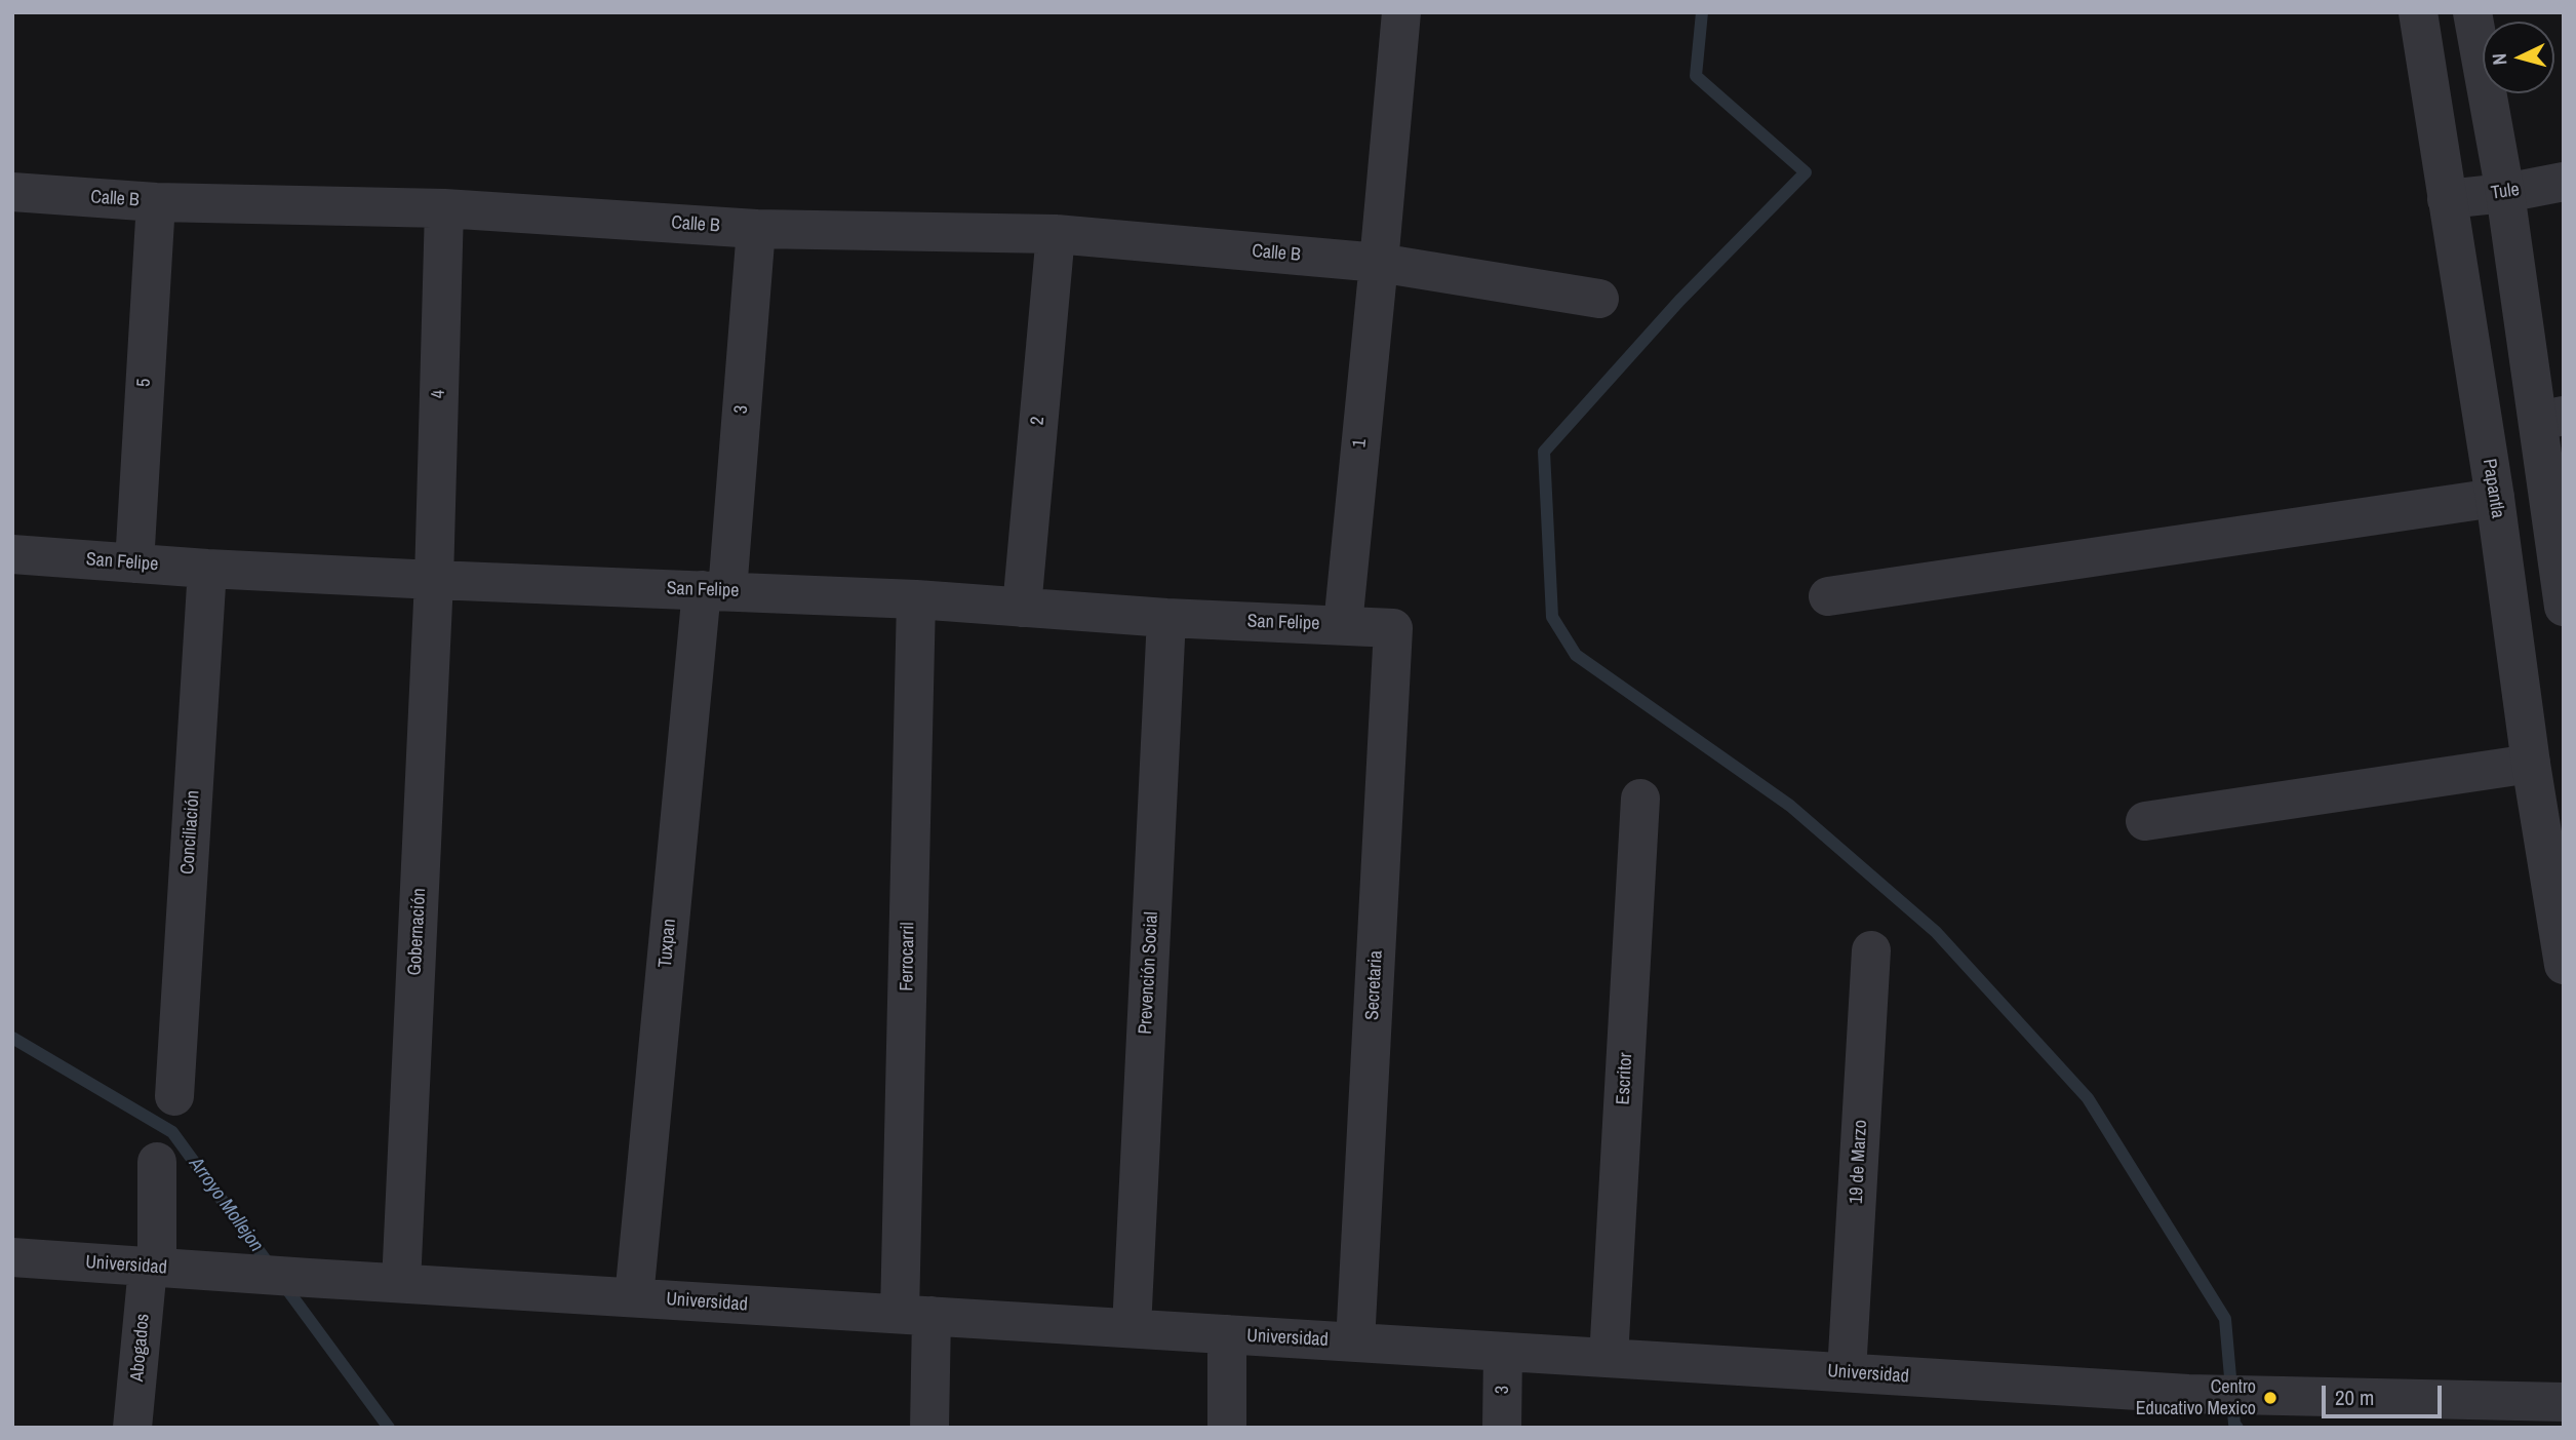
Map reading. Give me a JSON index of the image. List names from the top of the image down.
{
  "streets": {
    "street": [
      "Tule",
      "Calle B",
      "5",
      "4",
      "3",
      "2",
      "1",
      "Papantla",
      "San Felipe",
      "Conciliación",
      "Gobernación",
      "Tuxpan",
      "Ferrocarril",
      "Prevención Social",
      "Secretaria",
      "Escritor",
      "19 de Marzo",
      "Universidad",
      "Abogados"
    ]
  },
  "crossings": [
    ["Tule", "Papantla"],
    ["Calle B", "5"],
    ["Calle B", "4"],
    ["Calle B", "3"],
    ["Calle B", "2"],
    ["Calle B", "1"],
    ["5", "San Felipe"],
    ["4", "San Felipe"],
    ["4", "Gobernación"],
    ["3", "San Felipe"],
    ["3", "Tuxpan"],
    ["3", "Universidad"],
    ["2", "San Felipe"],
    ["1", "San Felipe"],
    ["San Felipe", "Conciliación"],
    ["San Felipe", "Gobernación"],
    ["San Felipe", "Tuxpan"],
    ["San Felipe", "Ferrocarril"],
    ["San Felipe", "Prevención Social"],
    ["San Felipe", "Secretaria"],
    ["Gobernación", "Universidad"],
    ["Tuxpan", "Universidad"],
    ["Ferrocarril", "Universidad"],
    ["Prevención Social", "Universidad"],
    ["Secretaria", "Universidad"],
    ["Escritor", "Universidad"],
    ["19 de Marzo", "Universidad"],
    ["Universidad", "Abogados"]
  ],
  "water": ["Arroyo Mollejon"],
  "places": ["Centro Educativo Mexico"],
  "scale_bar": "20 m",
  "north": "left"
}
